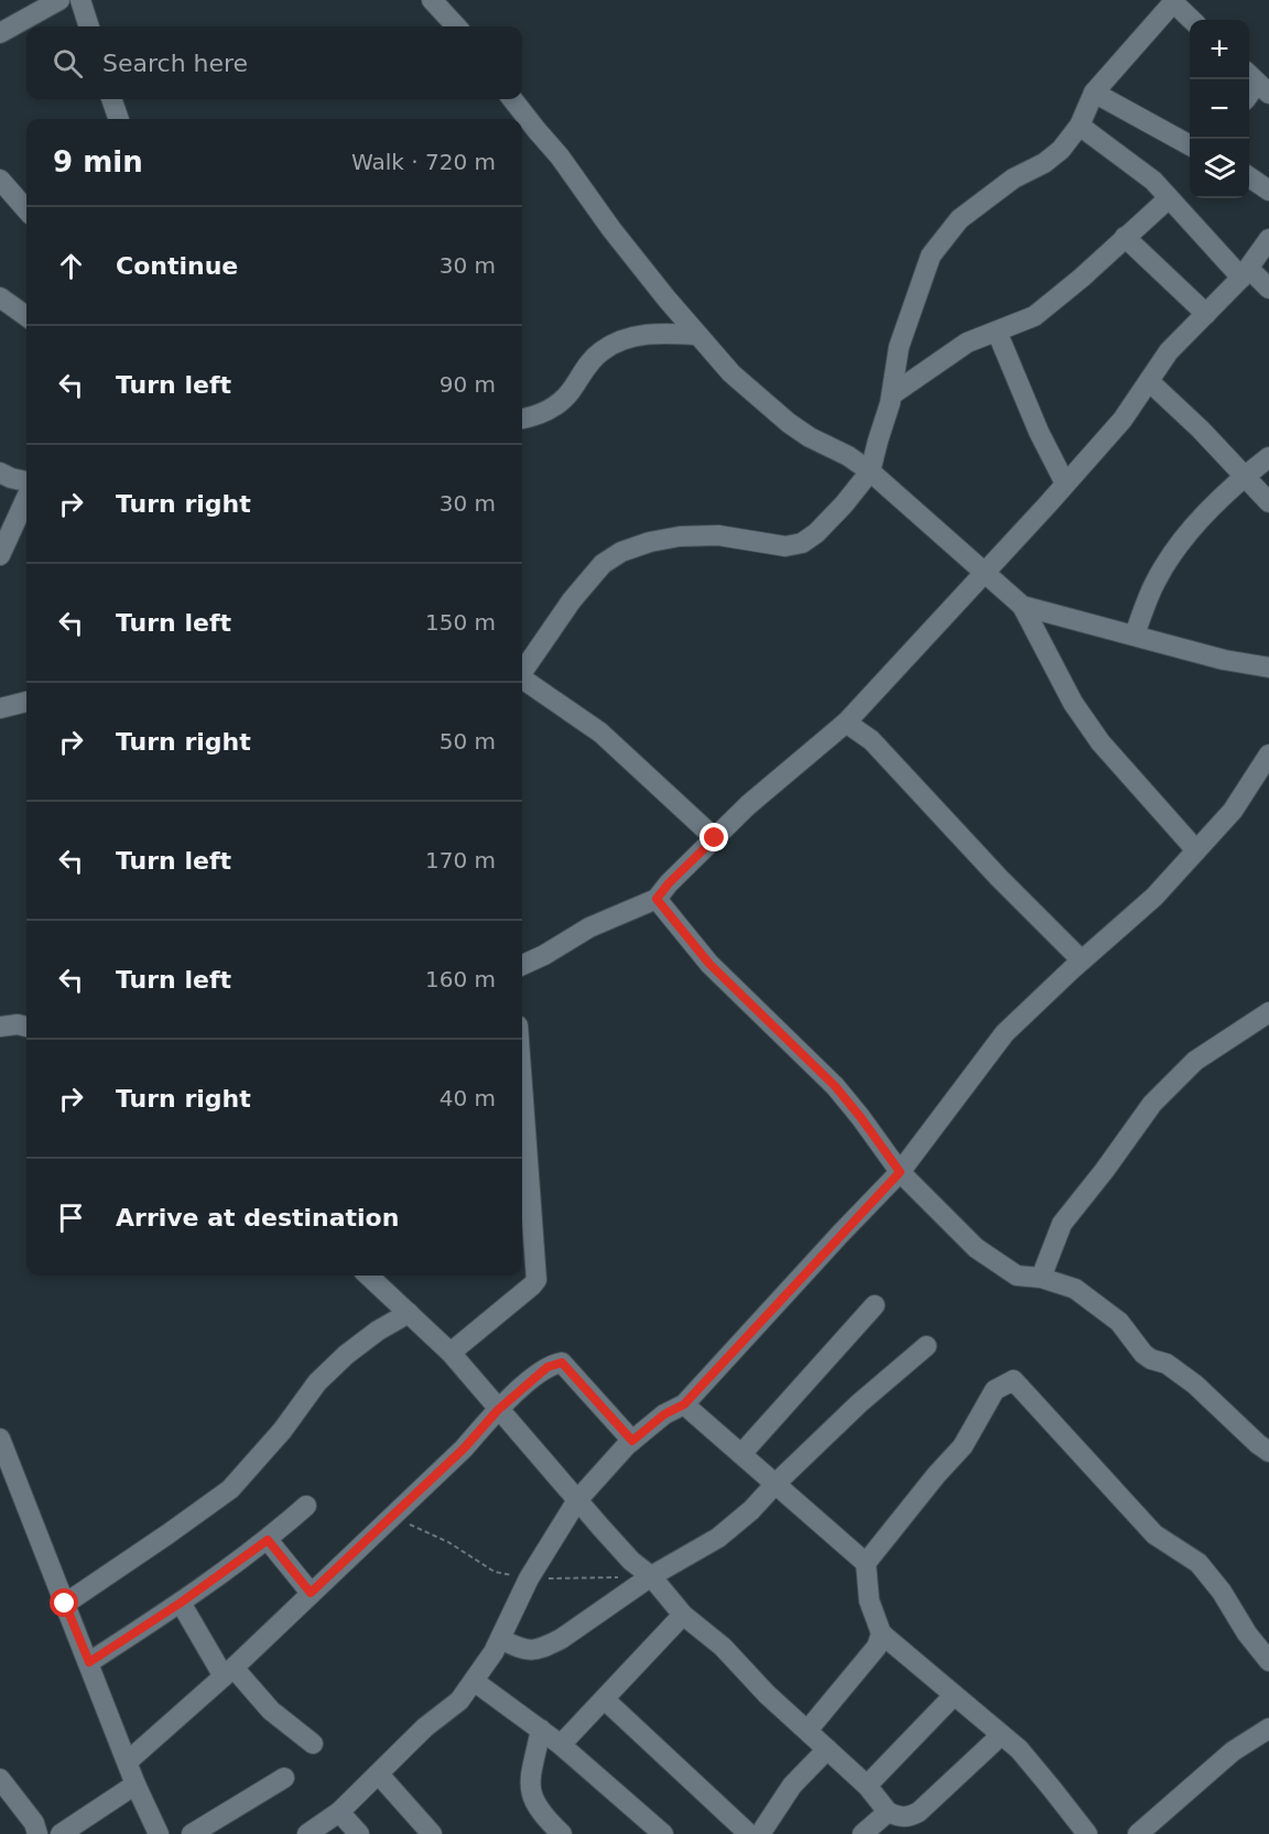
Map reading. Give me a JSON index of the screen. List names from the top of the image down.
{
  "page": {
    "map_buttons": ["+", "−"],
    "search": "Search here",
    "heading": ["9 min", "Walk · 720 m"],
    "list": [
      ["Continue", "30 m"],
      ["Turn left", "90 m"],
      ["Turn right", "30 m"],
      ["Turn left", "150 m"],
      ["Turn right", "50 m"],
      ["Turn left", "170 m"],
      ["Turn left", "160 m"],
      ["Turn right", "40 m"],
      "Arrive at destination"
    ]
  }
}
